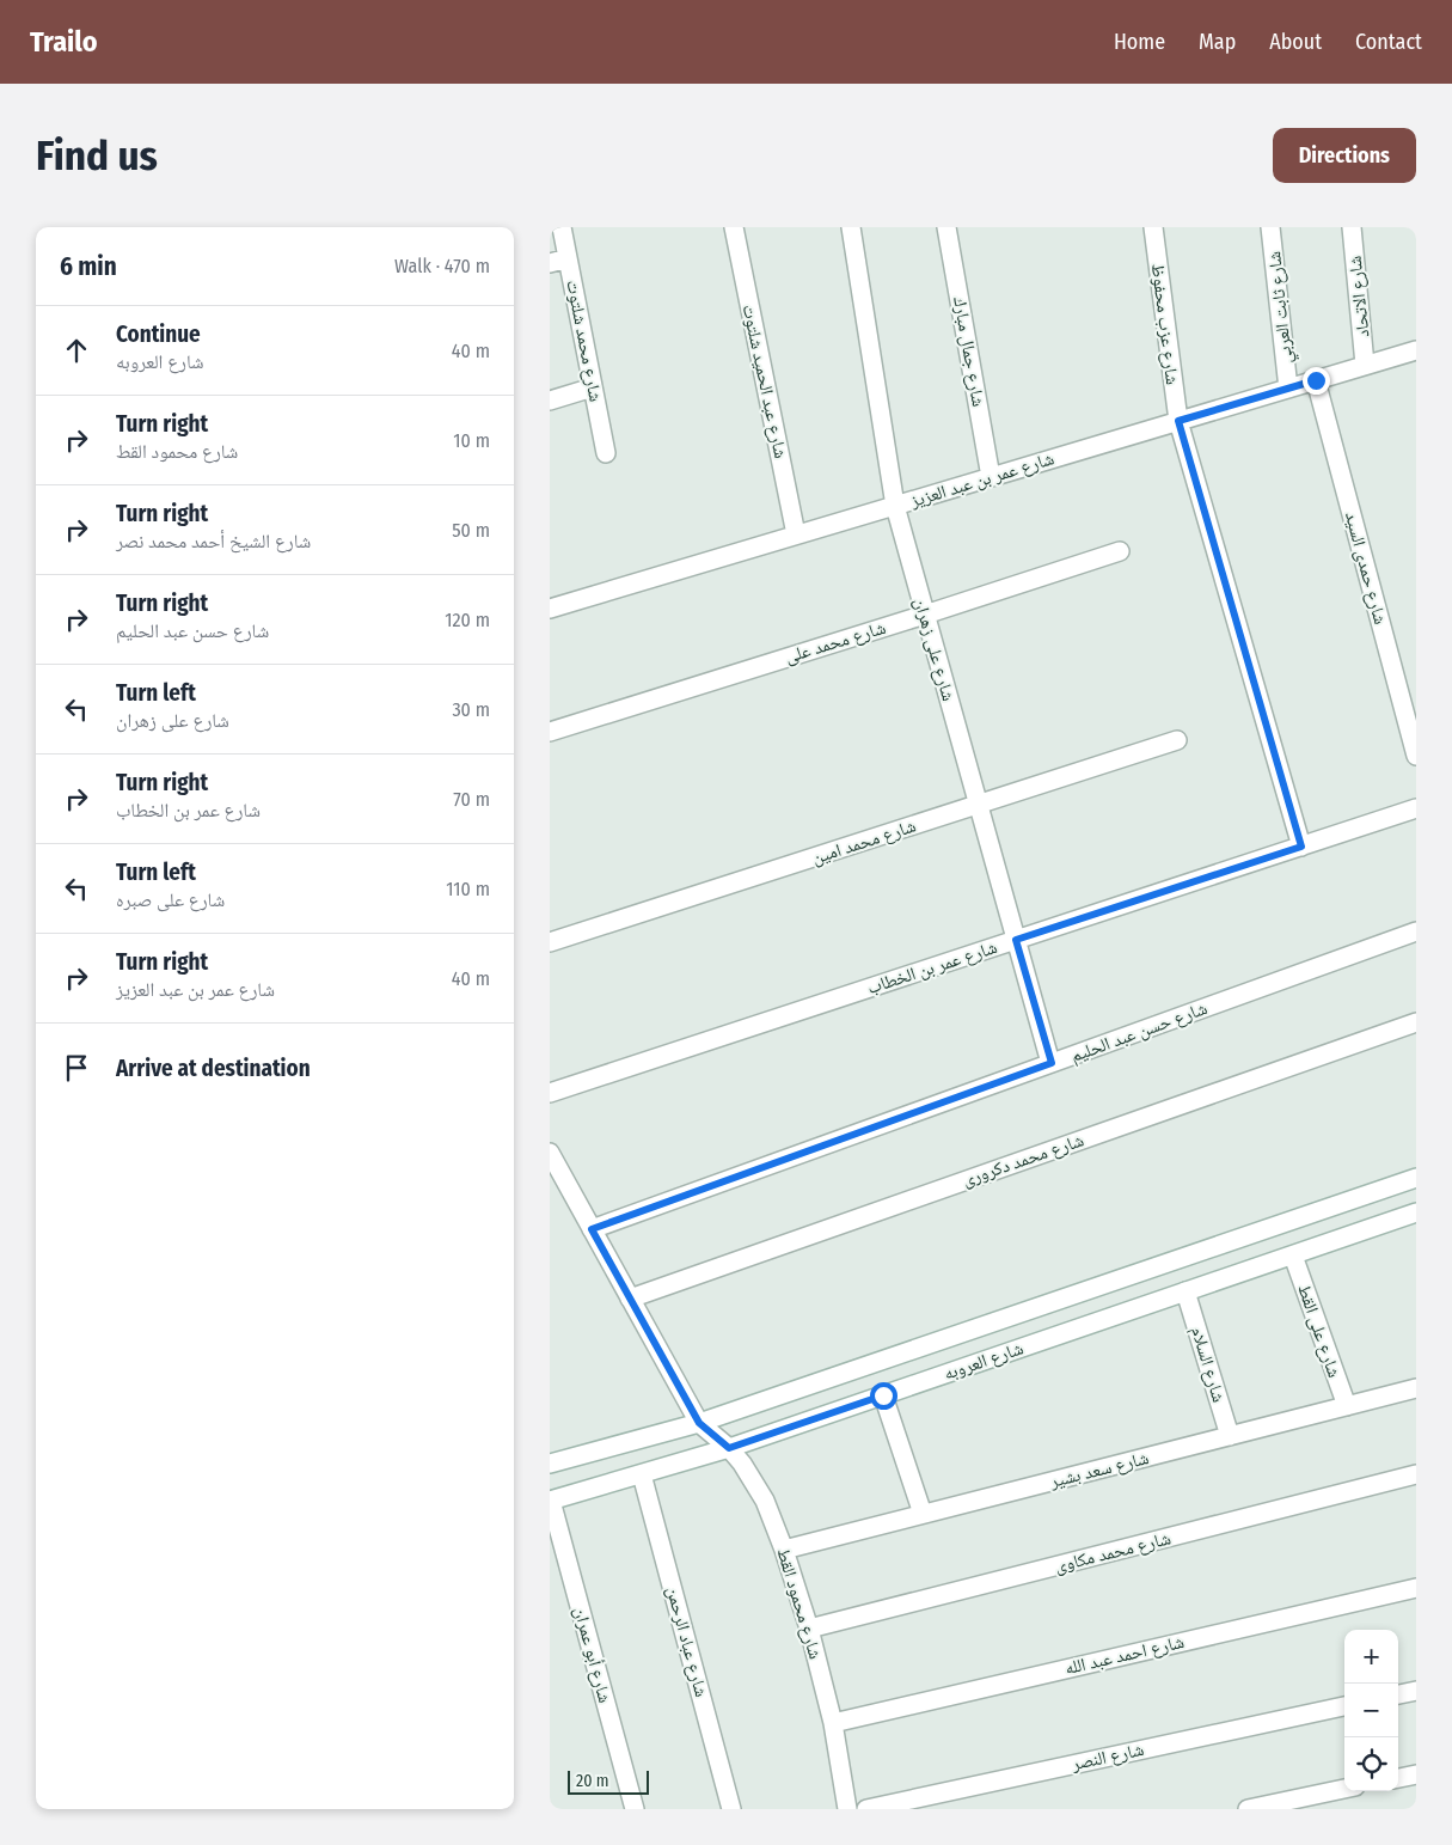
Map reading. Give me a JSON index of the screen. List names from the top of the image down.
{
  "streets": {
    "street": [
      "شارع الاتحاد",
      "شارع ثابت العربي",
      "شارع عزب محفوظ",
      "شارع محمد شلتوت",
      "شارع جمال مبارك",
      "شارع عبد الحميد شلتوت",
      "شارع عمر بن عبد العزيز",
      "شارع حمدى السيد",
      "شارع محمد على",
      "شارع على زهران",
      "شارع محمد امين",
      "شارع عمر بن الخطاب",
      "شارع حسن عبد الحليم",
      "شارع محمد دكرورى",
      "شارع على القط",
      "شارع العروبه",
      "شارع السلام",
      "شارع سعد بشير",
      "شارع محمد مكاوى",
      "شارع محمود القط",
      "شارع عباد الرحمن",
      "شارع أبو عمران",
      "شارع احمد عبد الله",
      "شارع النصر"
    ]
  },
  "crossings": [
    ["شارع الاتحاد", "شارع عمر بن عبد العزيز"],
    ["شارع ثابت العربي", "شارع عمر بن عبد العزيز"],
    ["شارع عزب محفوظ", "شارع عمر بن عبد العزيز"],
    ["شارع عزب محفوظ", "شارع عمر بن الخطاب"],
    ["شارع جمال مبارك", "شارع عمر بن عبد العزيز"],
    ["شارع عبد الحميد شلتوت", "شارع عمر بن عبد العزيز"],
    ["شارع عمر بن عبد العزيز", "شارع حمدى السيد"],
    ["شارع عمر بن عبد العزيز", "شارع على زهران"],
    ["شارع محمد على", "شارع على زهران"],
    ["شارع على زهران", "شارع محمد امين"],
    ["شارع على زهران", "شارع عمر بن الخطاب"],
    ["شارع على زهران", "شارع حسن عبد الحليم"],
    ["شارع على القط", "شارع العروبه"],
    ["شارع على القط", "شارع سعد بشير"],
    ["شارع العروبه", "شارع السلام"],
    ["شارع العروبه", "شارع محمود القط"],
    ["شارع العروبه", "شارع عباد الرحمن"],
    ["شارع العروبه", "شارع أبو عمران"],
    ["شارع السلام", "شارع سعد بشير"],
    ["شارع سعد بشير", "شارع محمود القط"],
    ["شارع محمد مكاوى", "شارع محمود القط"],
    ["شارع محمود القط", "شارع احمد عبد الله"]
  ],
  "scale_bar": "20 m",
  "page": {
    "header": "Trailo",
    "nav": [
      "Home",
      "Map",
      "About",
      "Contact"
    ],
    "buttons": "Directions",
    "title": "Find us",
    "heading": ["6 min", "Walk · 470 m"],
    "list": [
      ["Continue", "شارع العروبه", "40 m"],
      ["Turn right", "شارع محمود القط", "10 m"],
      ["Turn right", "شارع الشيخ أحمد محمد نصر", "50 m"],
      ["Turn right", "شارع حسن عبد الحليم", "120 m"],
      ["Turn left", "شارع على زهران", "30 m"],
      ["Turn right", "شارع عمر بن الخطاب", "70 m"],
      ["Turn left", "شارع على صبره", "110 m"],
      ["Turn right", "شارع عمر بن عبد العزيز", "40 m"],
      "Arrive at destination"
    ],
    "map_buttons": ["+", "−"],
    "scale": "20 m"
  }
}
